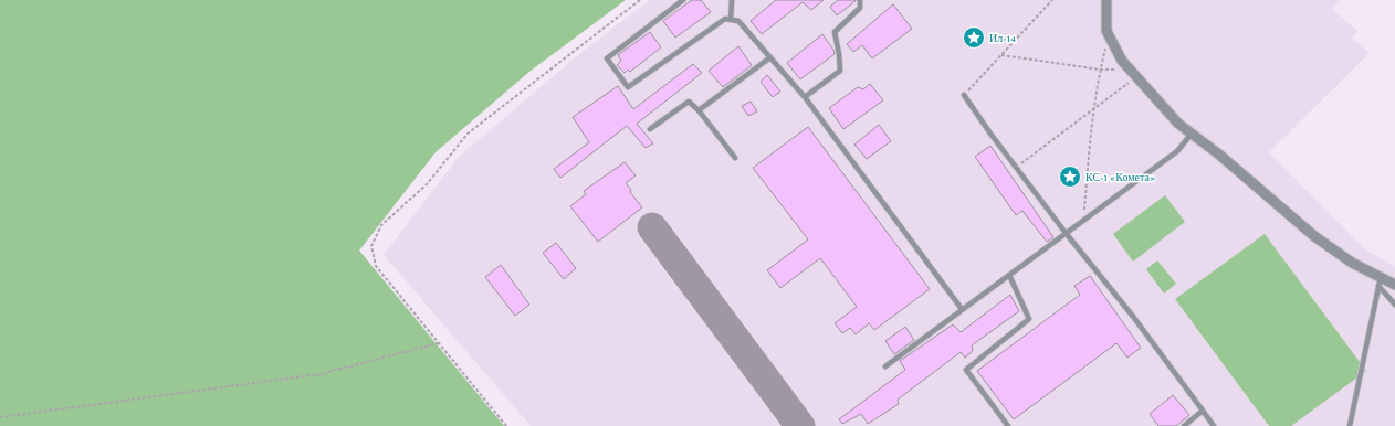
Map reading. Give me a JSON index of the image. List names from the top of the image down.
{
  "places": {
    "place": ["Ил-14", "КС-1 «Комета»"]
  }
}
